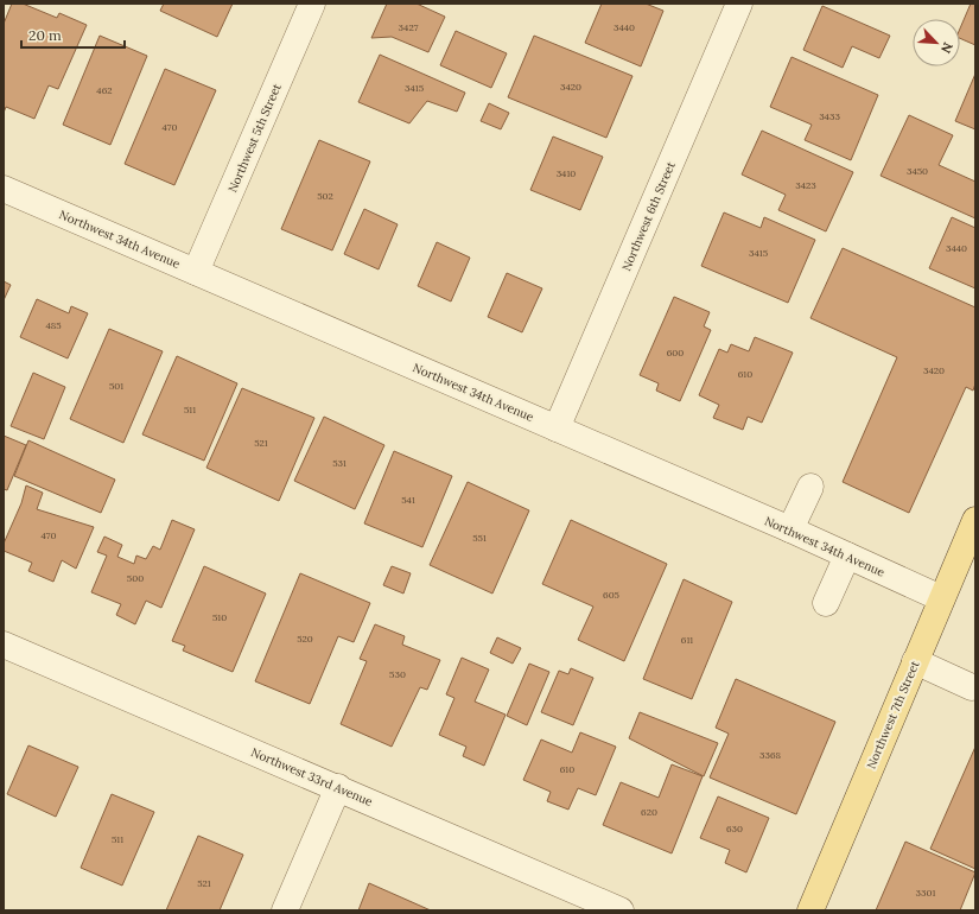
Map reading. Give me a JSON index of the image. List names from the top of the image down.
{
  "streets": {
    "main road": ["Northwest 7th Street"],
    "street": [
      "Northwest 5th Street",
      "Northwest 6th Street",
      "Northwest 34th Avenue",
      "Northwest 33rd Avenue"
    ]
  },
  "crossings": [
    ["Northwest 5th Street", "Northwest 34th Avenue"],
    ["Northwest 6th Street", "Northwest 34th Avenue"],
    ["Northwest 34th Avenue", "Northwest 7th Street"]
  ],
  "house_numbers": [
    "3427",
    "3440",
    "3420",
    "3415",
    "462",
    "3433",
    "470",
    "3450",
    "3410",
    "3423",
    "502",
    "3440",
    "3415",
    "485",
    "600",
    "3420",
    "610",
    "501",
    "511",
    "521",
    "531",
    "541",
    "470",
    "551",
    "500",
    "605",
    "510",
    "520",
    "611",
    "530",
    "3368",
    "610",
    "620",
    "630",
    "511",
    "521",
    "3301"
  ],
  "scale_bar": "20 m",
  "north": "bottom right"
}
